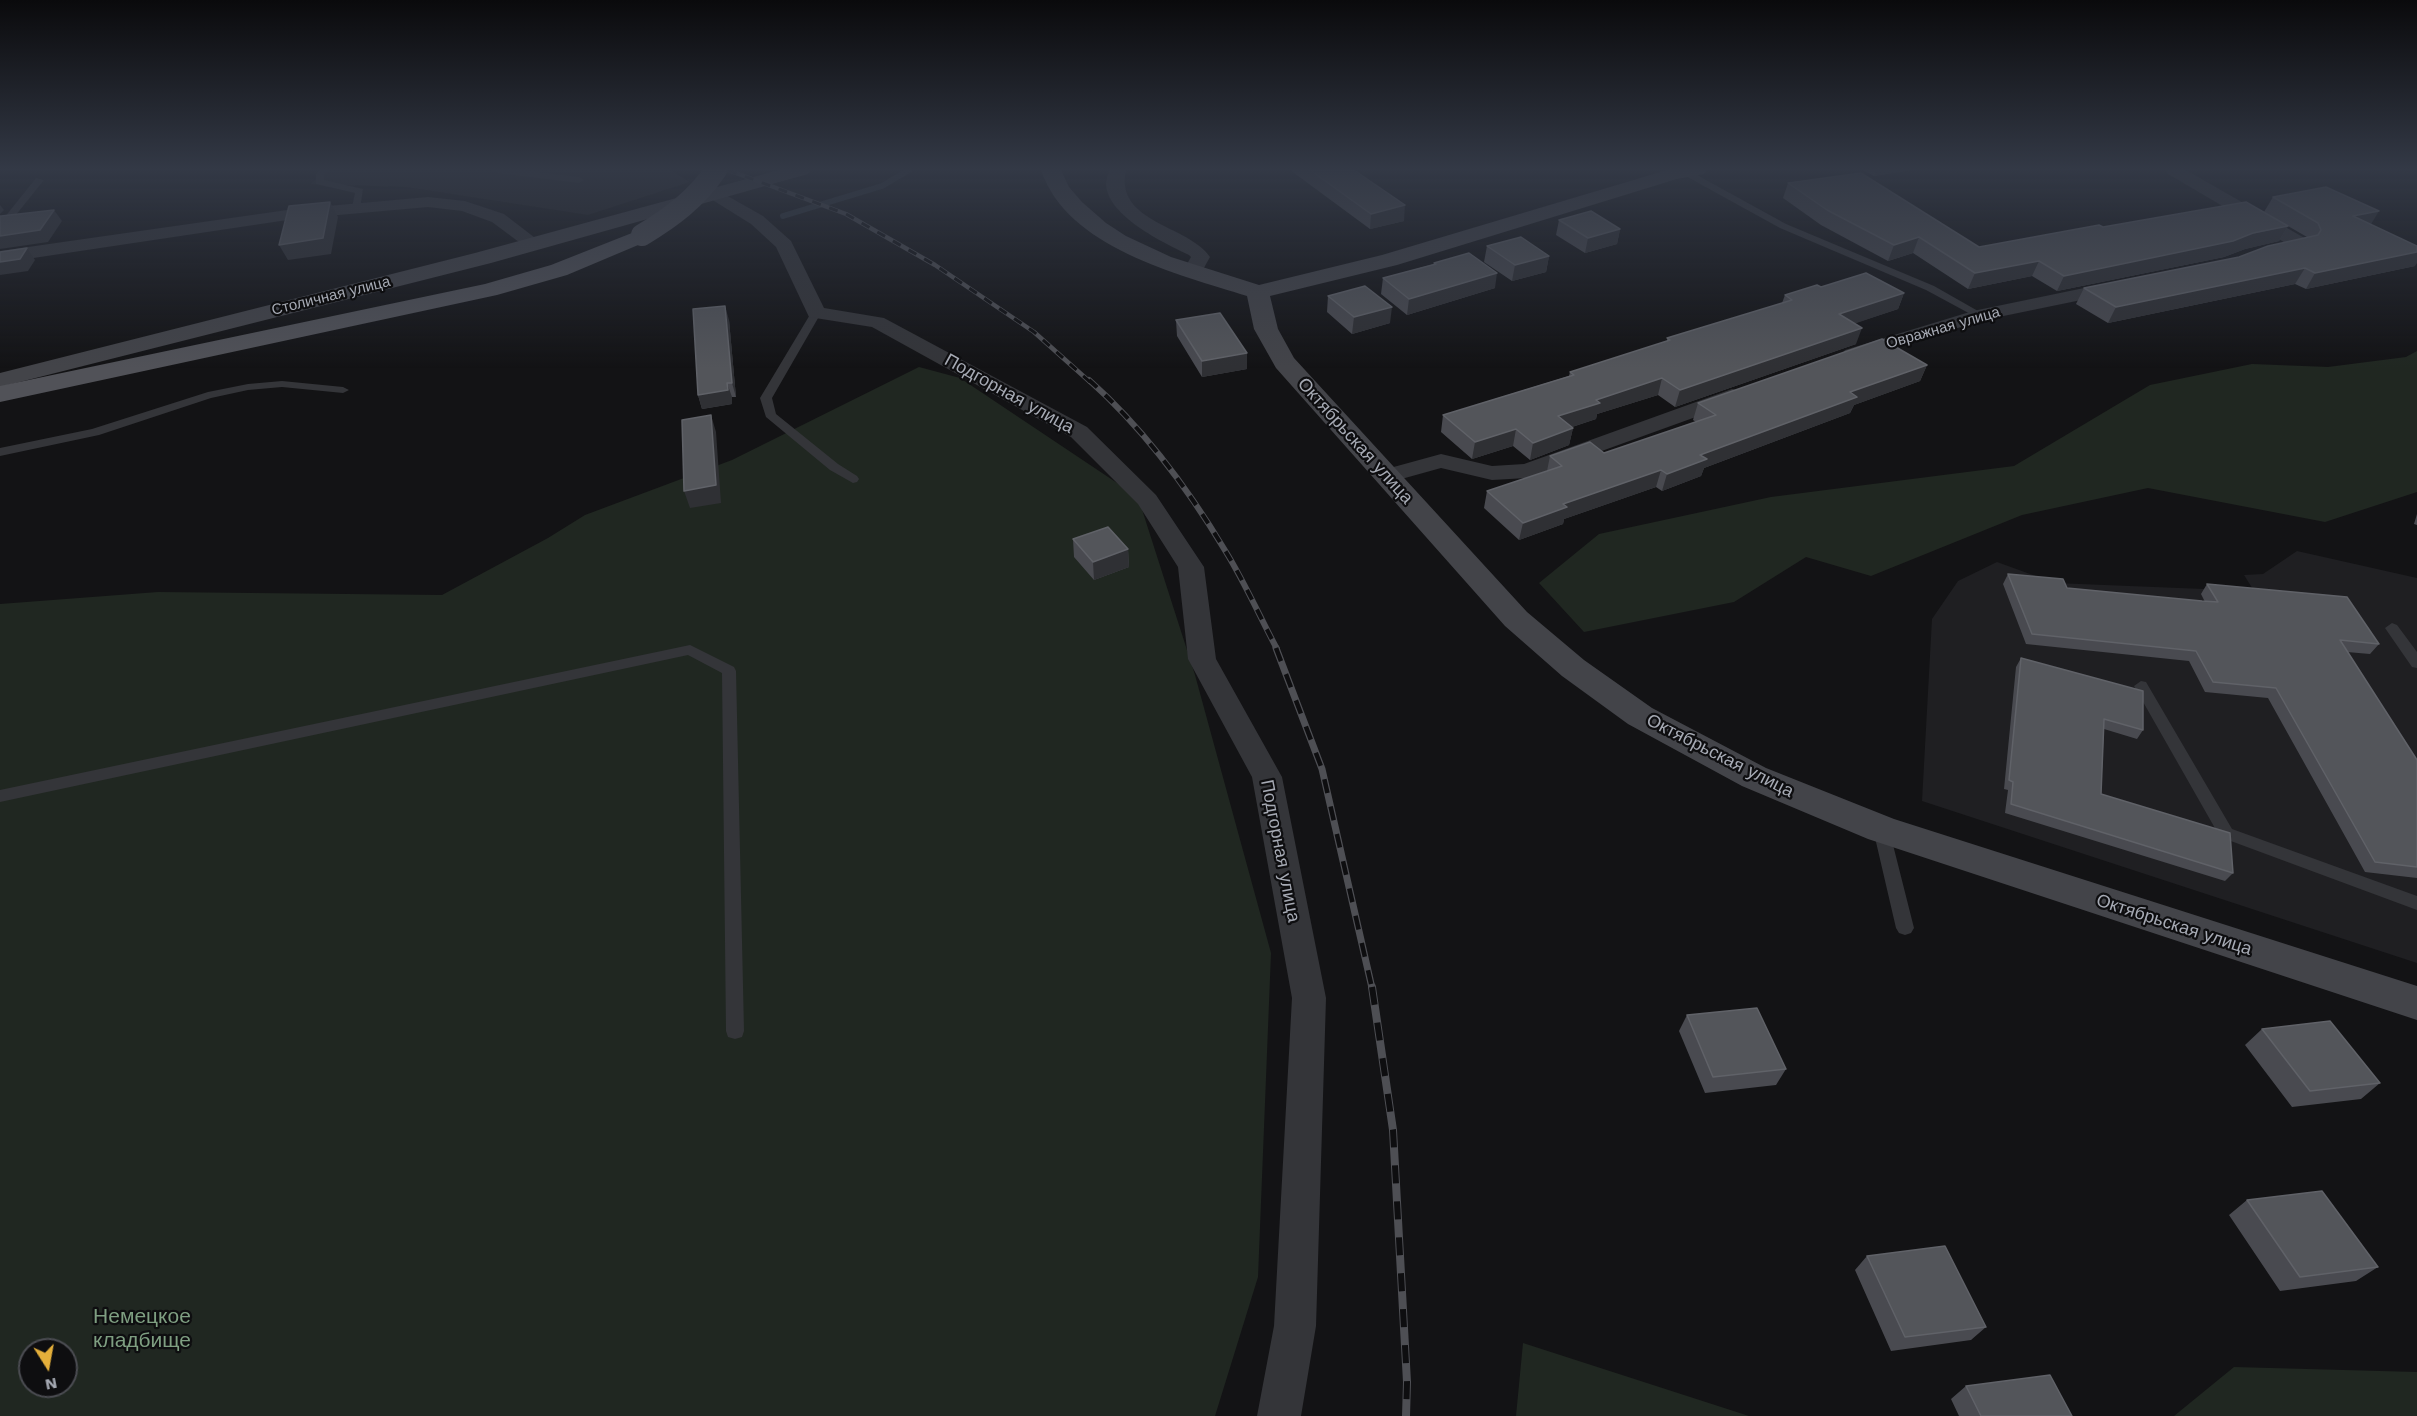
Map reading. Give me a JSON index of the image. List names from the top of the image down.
{
  "streets": {
    "street": [
      "Столичная улица",
      "Овражная улица",
      "Подгорная улица",
      "Октябрьская улица"
    ]
  },
  "parks": ["Немецкое кладбище"],
  "north": "bottom"
}
